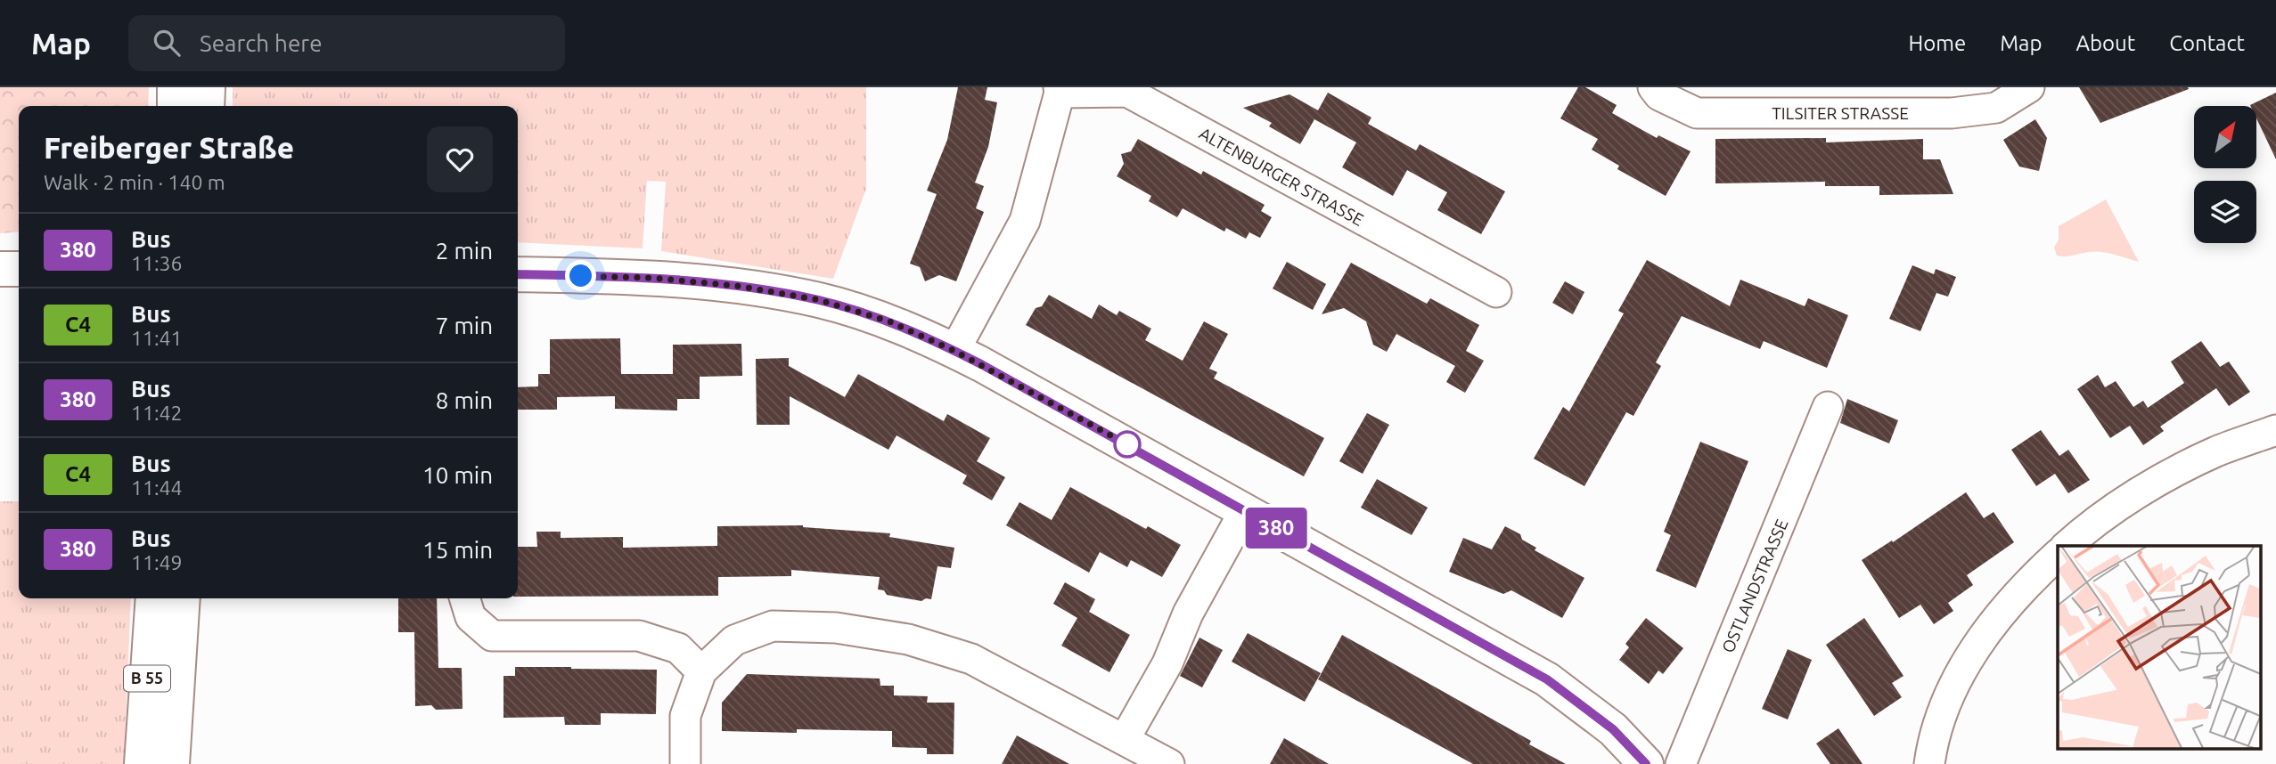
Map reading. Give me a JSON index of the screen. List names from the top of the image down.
{
  "streets": {
    "street": [
      "TILSITER STRASSE",
      "ALTENBURGER STRASSE",
      "OSTLANDSTRASSE",
      "B 55"
    ]
  },
  "lines": ["bus line 380"],
  "north": "top right",
  "page": {
    "header": "Map",
    "search": "Search here",
    "nav": [
      "Home",
      "Map",
      "About",
      "Contact"
    ],
    "on_map": "380",
    "heading": ["Freiberger Straße", "Walk · 2 min · 140 m"],
    "list": [
      {
        "mark": "380",
        "name": "Bus",
        "note": "11:36",
        "value": "2 min"
      },
      {
        "mark": "C4",
        "name": "Bus",
        "note": "11:41",
        "value": "7 min"
      },
      {
        "mark": "380",
        "name": "Bus",
        "note": "11:42",
        "value": "8 min"
      },
      {
        "mark": "C4",
        "name": "Bus",
        "note": "11:44",
        "value": "10 min"
      },
      {
        "mark": "380",
        "name": "Bus",
        "note": "11:49",
        "value": "15 min"
      }
    ]
  }
}
